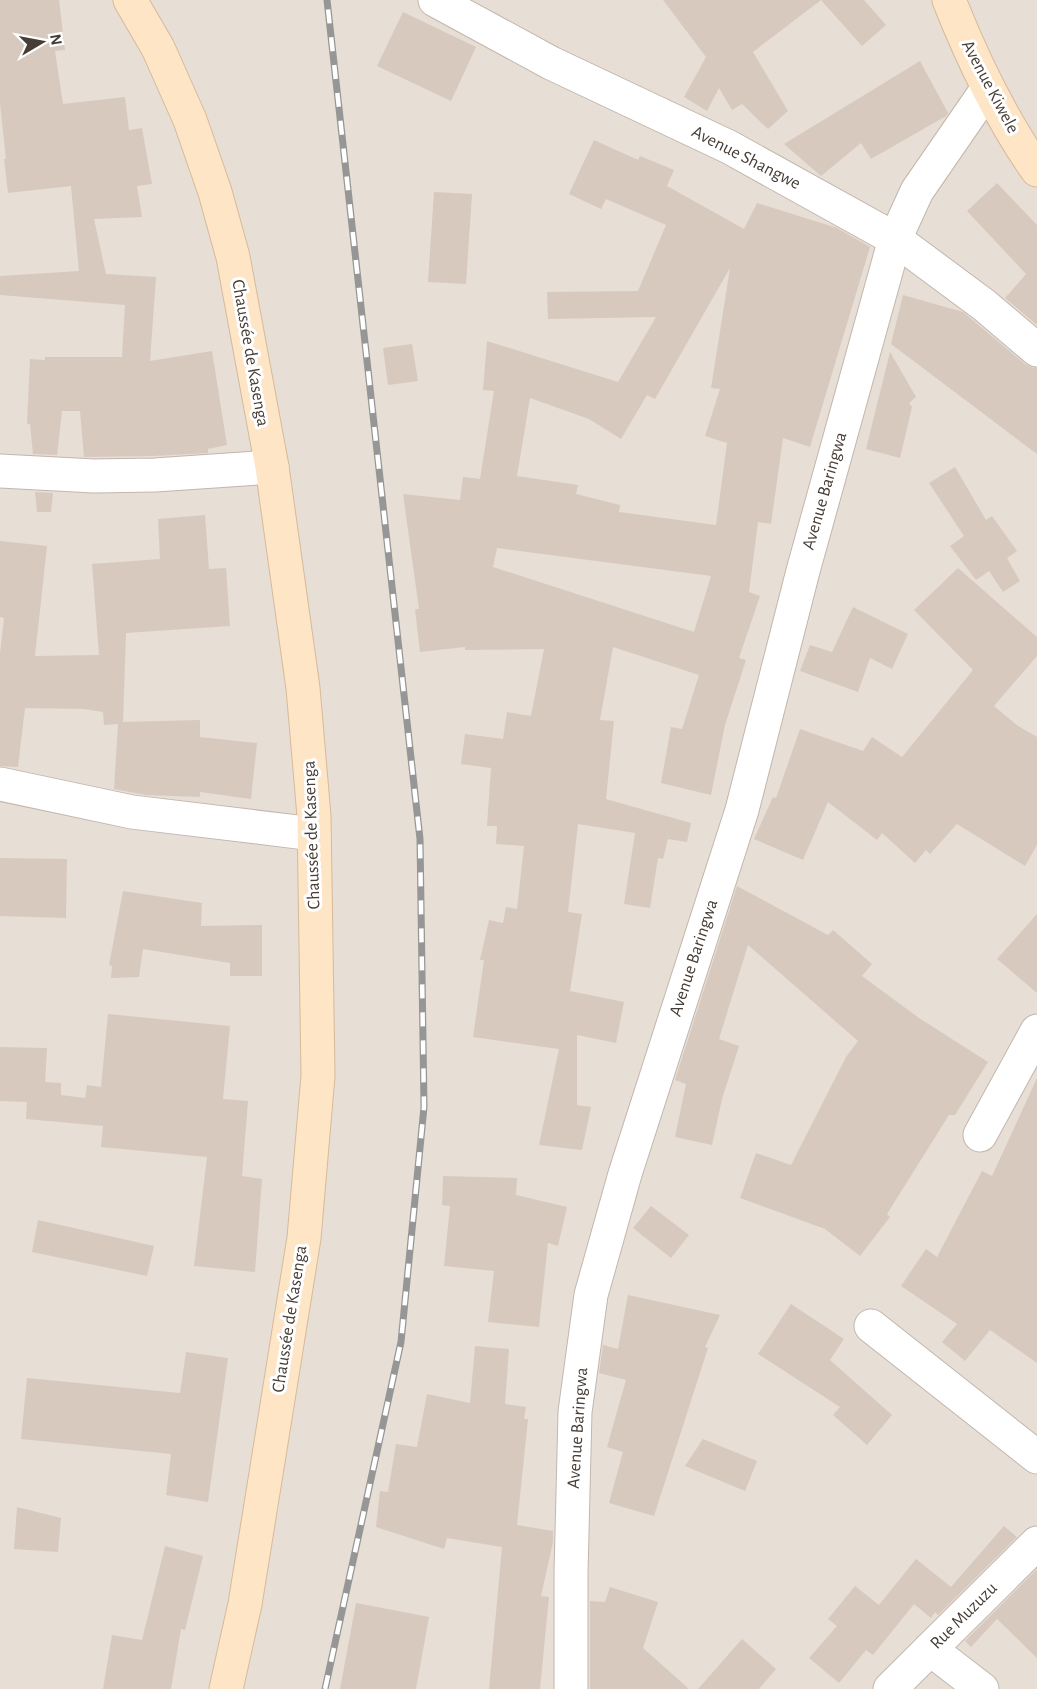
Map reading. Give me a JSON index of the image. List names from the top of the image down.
{
  "streets": {
    "main road": ["Avenue Kiwele", "Chaussée de Kasenga"],
    "street": ["Avenue Shangwe", "Avenue Baringwa", "Rue Muzuzu"]
  },
  "crossings": [
    ["Avenue Kiwele", "Avenue Baringwa"],
    ["Avenue Shangwe", "Avenue Baringwa"]
  ],
  "north": "right"
}
